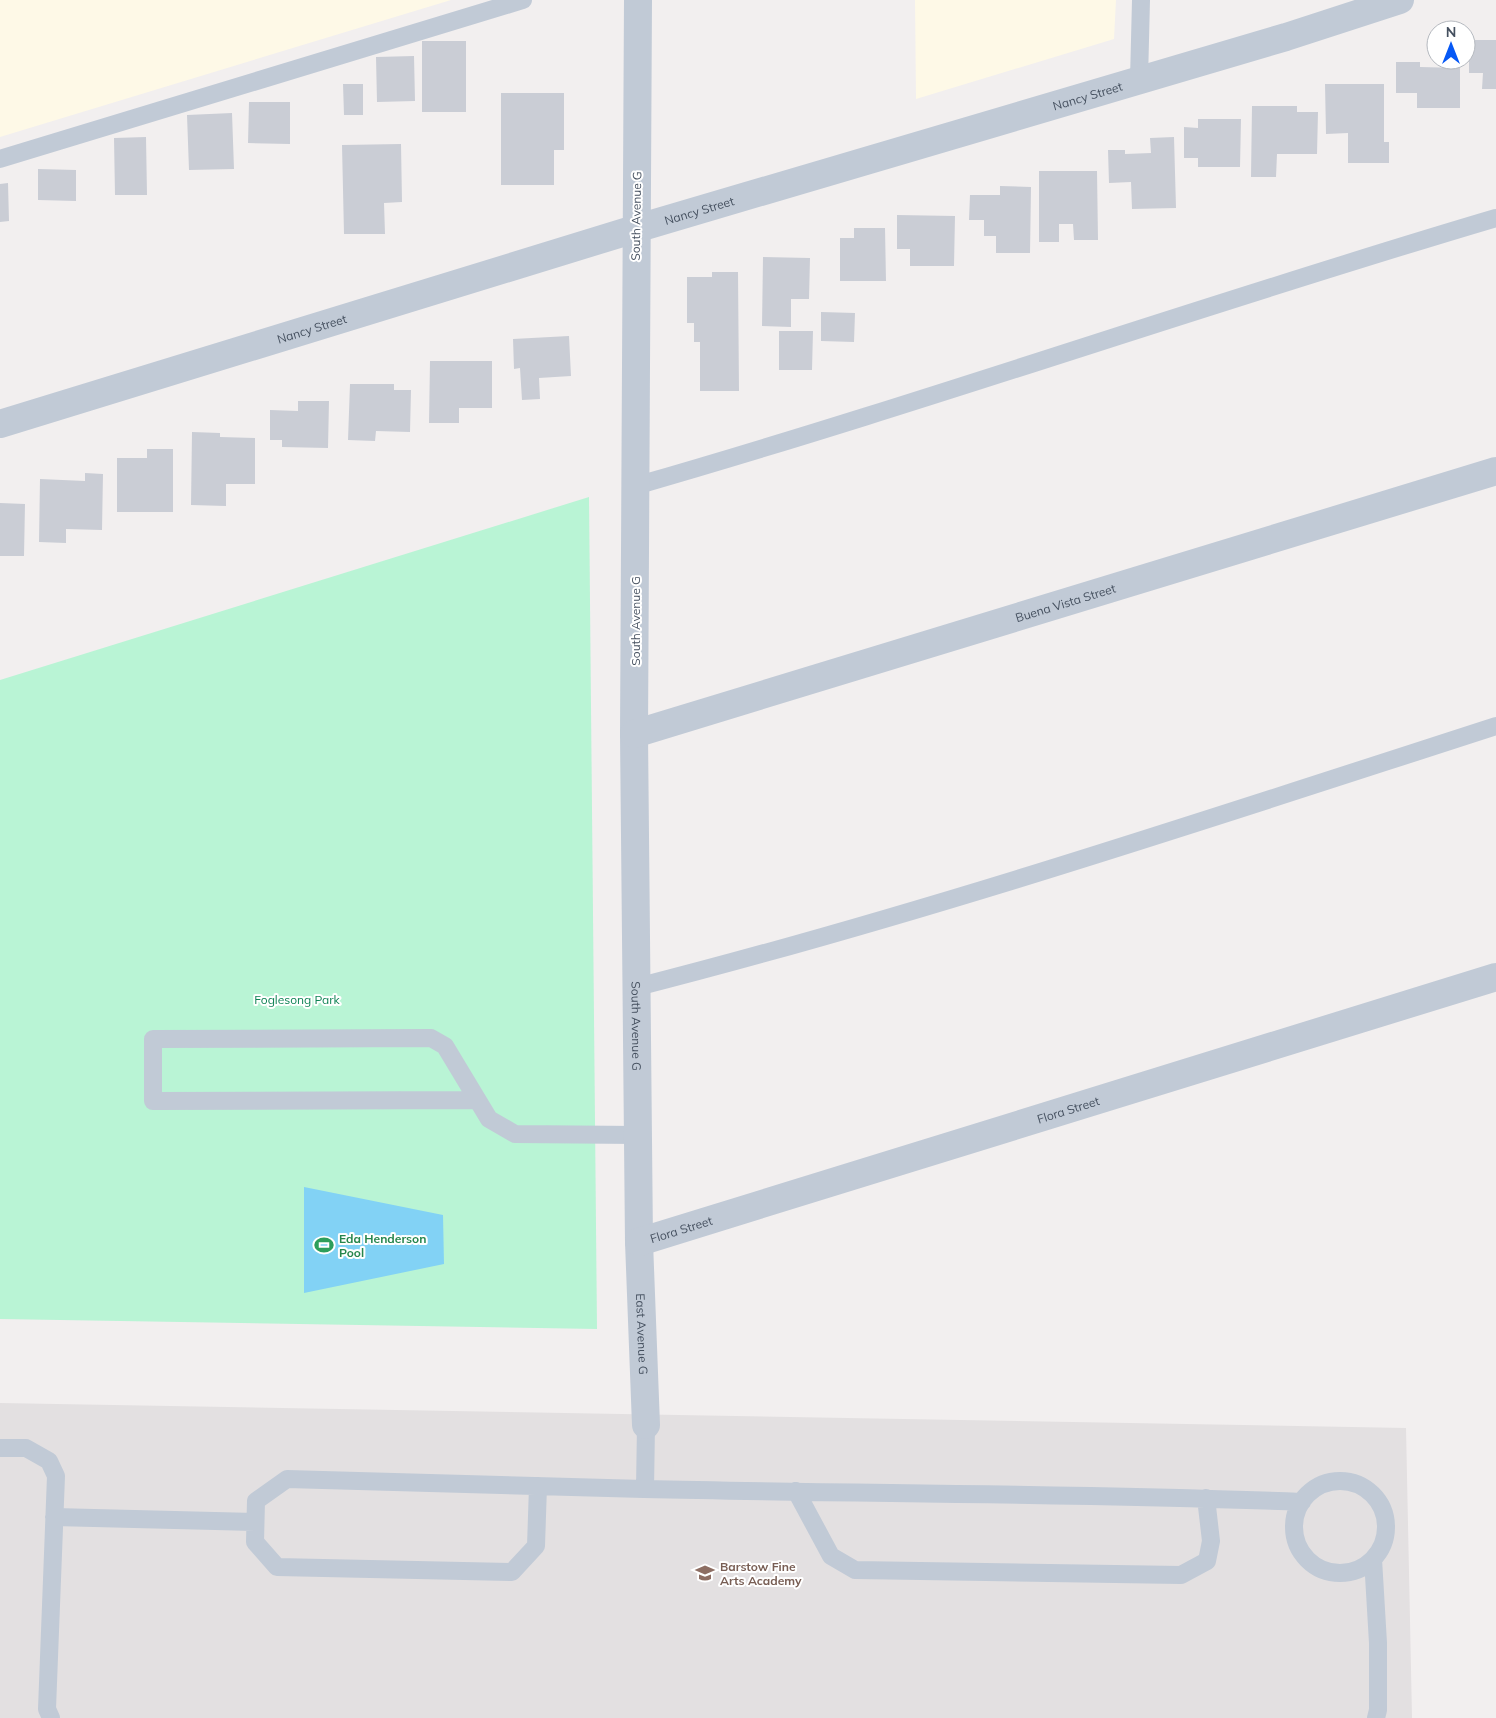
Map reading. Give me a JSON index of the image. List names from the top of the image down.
{
  "streets": {
    "street": [
      "Nancy Street",
      "South Avenue G",
      "Buena Vista Street",
      "Flora Street",
      "East Avenue G"
    ]
  },
  "crossings": [
    ["Nancy Street", "South Avenue G"],
    ["South Avenue G", "Buena Vista Street"],
    ["South Avenue G", "Flora Street"],
    ["South Avenue G", "East Avenue G"],
    ["Flora Street", "East Avenue G"]
  ],
  "parks": ["Foglesong Park"],
  "places": {
    "sports": ["Eda Henderson Pool"],
    "school or university": ["Barstow Fine Arts Academy"]
  },
  "north": "top"
}
